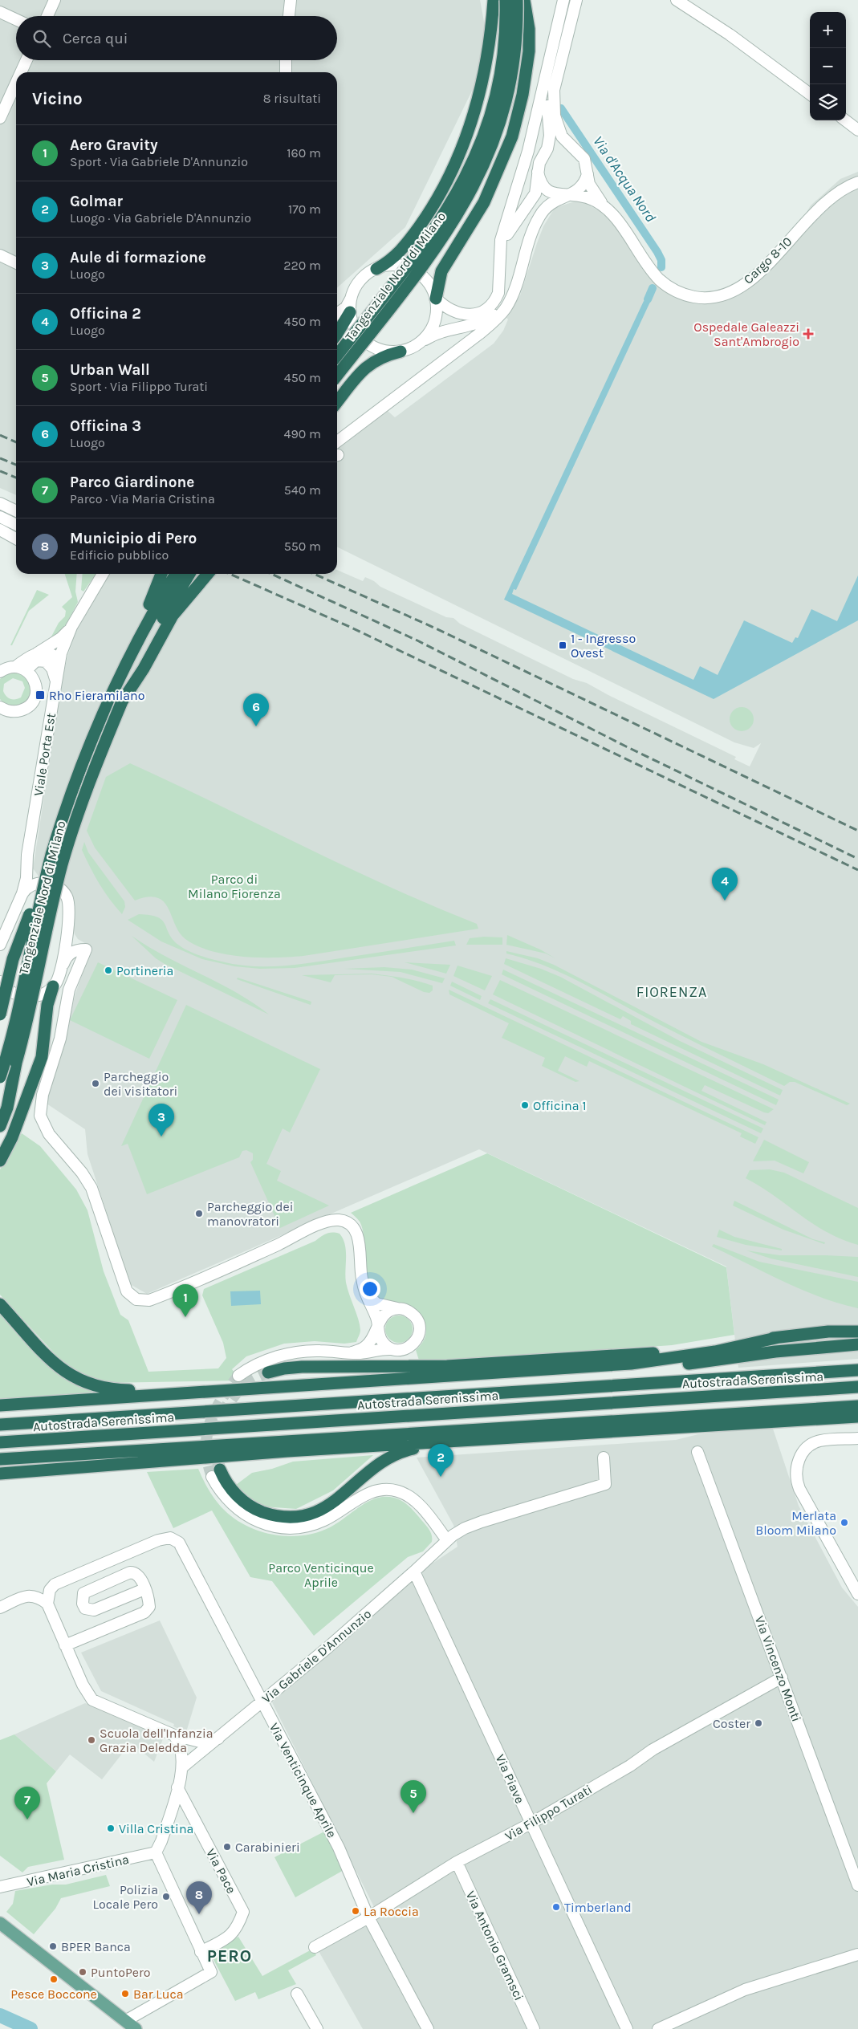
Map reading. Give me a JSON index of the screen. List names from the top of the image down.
{
  "streets": {
    "highway": ["Tangenziale Nord di Milano", "Autostrada Serenissima"],
    "street": [
      "Cargo 8-10",
      "Viale Porta Est",
      "Via Gabriele D'Annunzio",
      "Via Vincenzo Monti",
      "Via Piave",
      "Via Venticinque Aprile",
      "Via Filippo Turati",
      "Via Maria Cristina",
      "Via Pace",
      "Via Antonio Gramsci"
    ]
  },
  "crossings": [
    ["Via Gabriele D'Annunzio", "Via Piave"],
    ["Via Gabriele D'Annunzio", "Via Venticinque Aprile"],
    ["Via Vincenzo Monti", "Via Filippo Turati"],
    ["Via Piave", "Via Filippo Turati"],
    ["Via Venticinque Aprile", "Via Filippo Turati"],
    ["Via Filippo Turati", "Via Antonio Gramsci"]
  ],
  "districts": ["FIORENZA", "PERO"],
  "water": ["Via d'Acqua Nord"],
  "parks": ["Parco di Milano Fiorenza", "Parco Venticinque Aprile"],
  "places": {
    "health": ["Ospedale Galeazzi Sant'Ambrogio"],
    "transit": ["1 - Ingresso Ovest", "Rho Fieramilano"],
    "other": [
      "Portineria",
      "Parcheggio dei visitatori",
      "Officina 1",
      "Parcheggio dei manovratori",
      "Merlata Bloom Milano",
      "Coster",
      "Scuola dell'Infanzia Grazia Deledda",
      "Villa Cristina",
      "Carabinieri",
      "Polizia Locale Pero",
      "Timberland",
      "La Roccia",
      "BPER Banca",
      "PuntoPero",
      "Pesce Boccone",
      "Bar Luca"
    ]
  },
  "page": {
    "map_buttons": ["+", "−"],
    "search": "Cerca qui",
    "heading": ["Vicino", "8 risultati"],
    "list": [
      {
        "mark": "1",
        "name": "Aero Gravity",
        "note": "Sport · Via Gabriele D'Annunzio",
        "value": "160 m"
      },
      {
        "mark": "2",
        "name": "Golmar",
        "note": "Luogo · Via Gabriele D'Annunzio",
        "value": "170 m"
      },
      {
        "mark": "3",
        "name": "Aule di formazione",
        "note": "Luogo",
        "value": "220 m"
      },
      {
        "mark": "4",
        "name": "Officina 2",
        "note": "Luogo",
        "value": "450 m"
      },
      {
        "mark": "5",
        "name": "Urban Wall",
        "note": "Sport · Via Filippo Turati",
        "value": "450 m"
      },
      {
        "mark": "6",
        "name": "Officina 3",
        "note": "Luogo",
        "value": "490 m"
      },
      {
        "mark": "7",
        "name": "Parco Giardinone",
        "note": "Parco · Via Maria Cristina",
        "value": "540 m"
      },
      {
        "mark": "8",
        "name": "Municipio di Pero",
        "note": "Edificio pubblico",
        "value": "550 m"
      }
    ],
    "pins": [
      "6",
      "4",
      "3",
      "1",
      "2",
      "5",
      "7",
      "8"
    ]
  }
}
